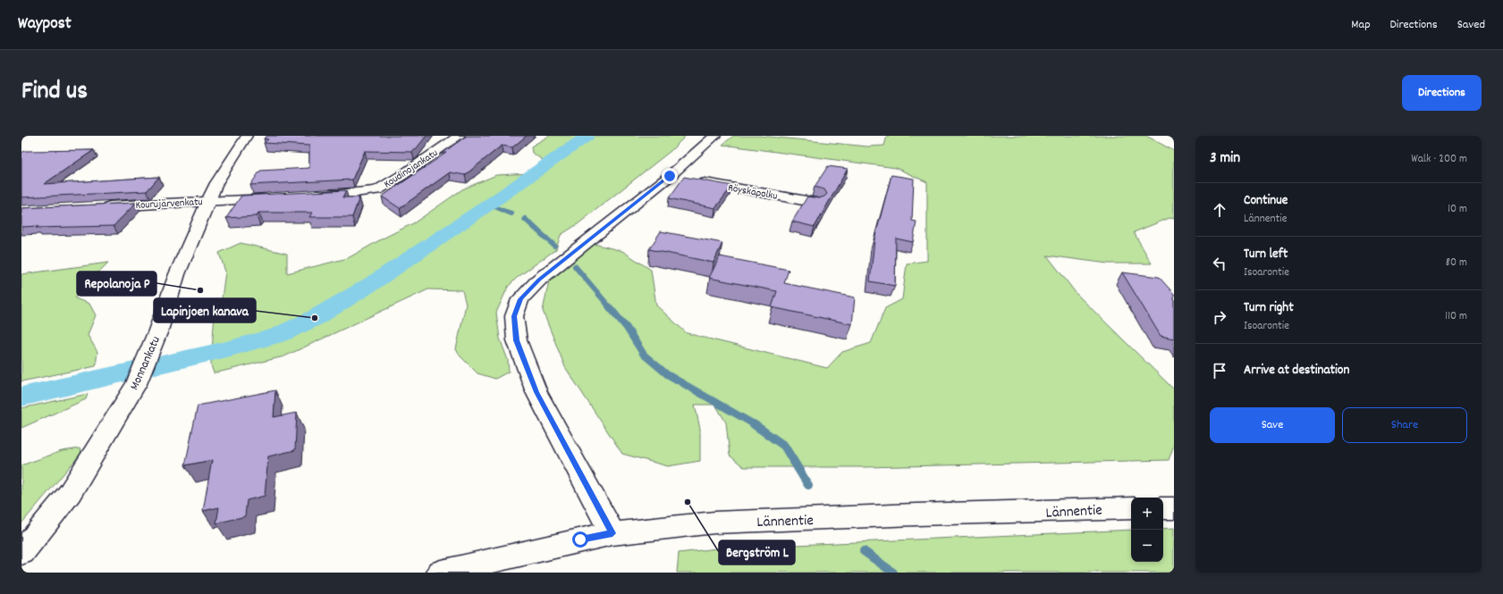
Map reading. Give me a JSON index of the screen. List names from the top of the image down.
{
  "streets": {
    "street": [
      "Koudinojankatu",
      "Röyskäpolku",
      "Kourujärvenkatu",
      "Monnankatu",
      "Lännentie"
    ]
  },
  "crossings": [
    ["Kourujärvenkatu", "Monnankatu"]
  ],
  "places": ["Repolanoja P", "Lapinjoen kanava", "Bergström L"],
  "page": {
    "header": "Waypost",
    "nav": ["Map", "Directions", "Saved"],
    "title": "Find us",
    "buttons": [
      "Directions",
      ["Save", "Share"]
    ],
    "heading": ["3 min", "Walk · 200 m"],
    "list": [
      ["Continue", "Lännentie", "10 m"],
      ["Turn left", "Isoarontie", "80 m"],
      ["Turn right", "Isoarontie", "110 m"],
      "Arrive at destination"
    ],
    "map_buttons": ["+", "−"]
  }
}
